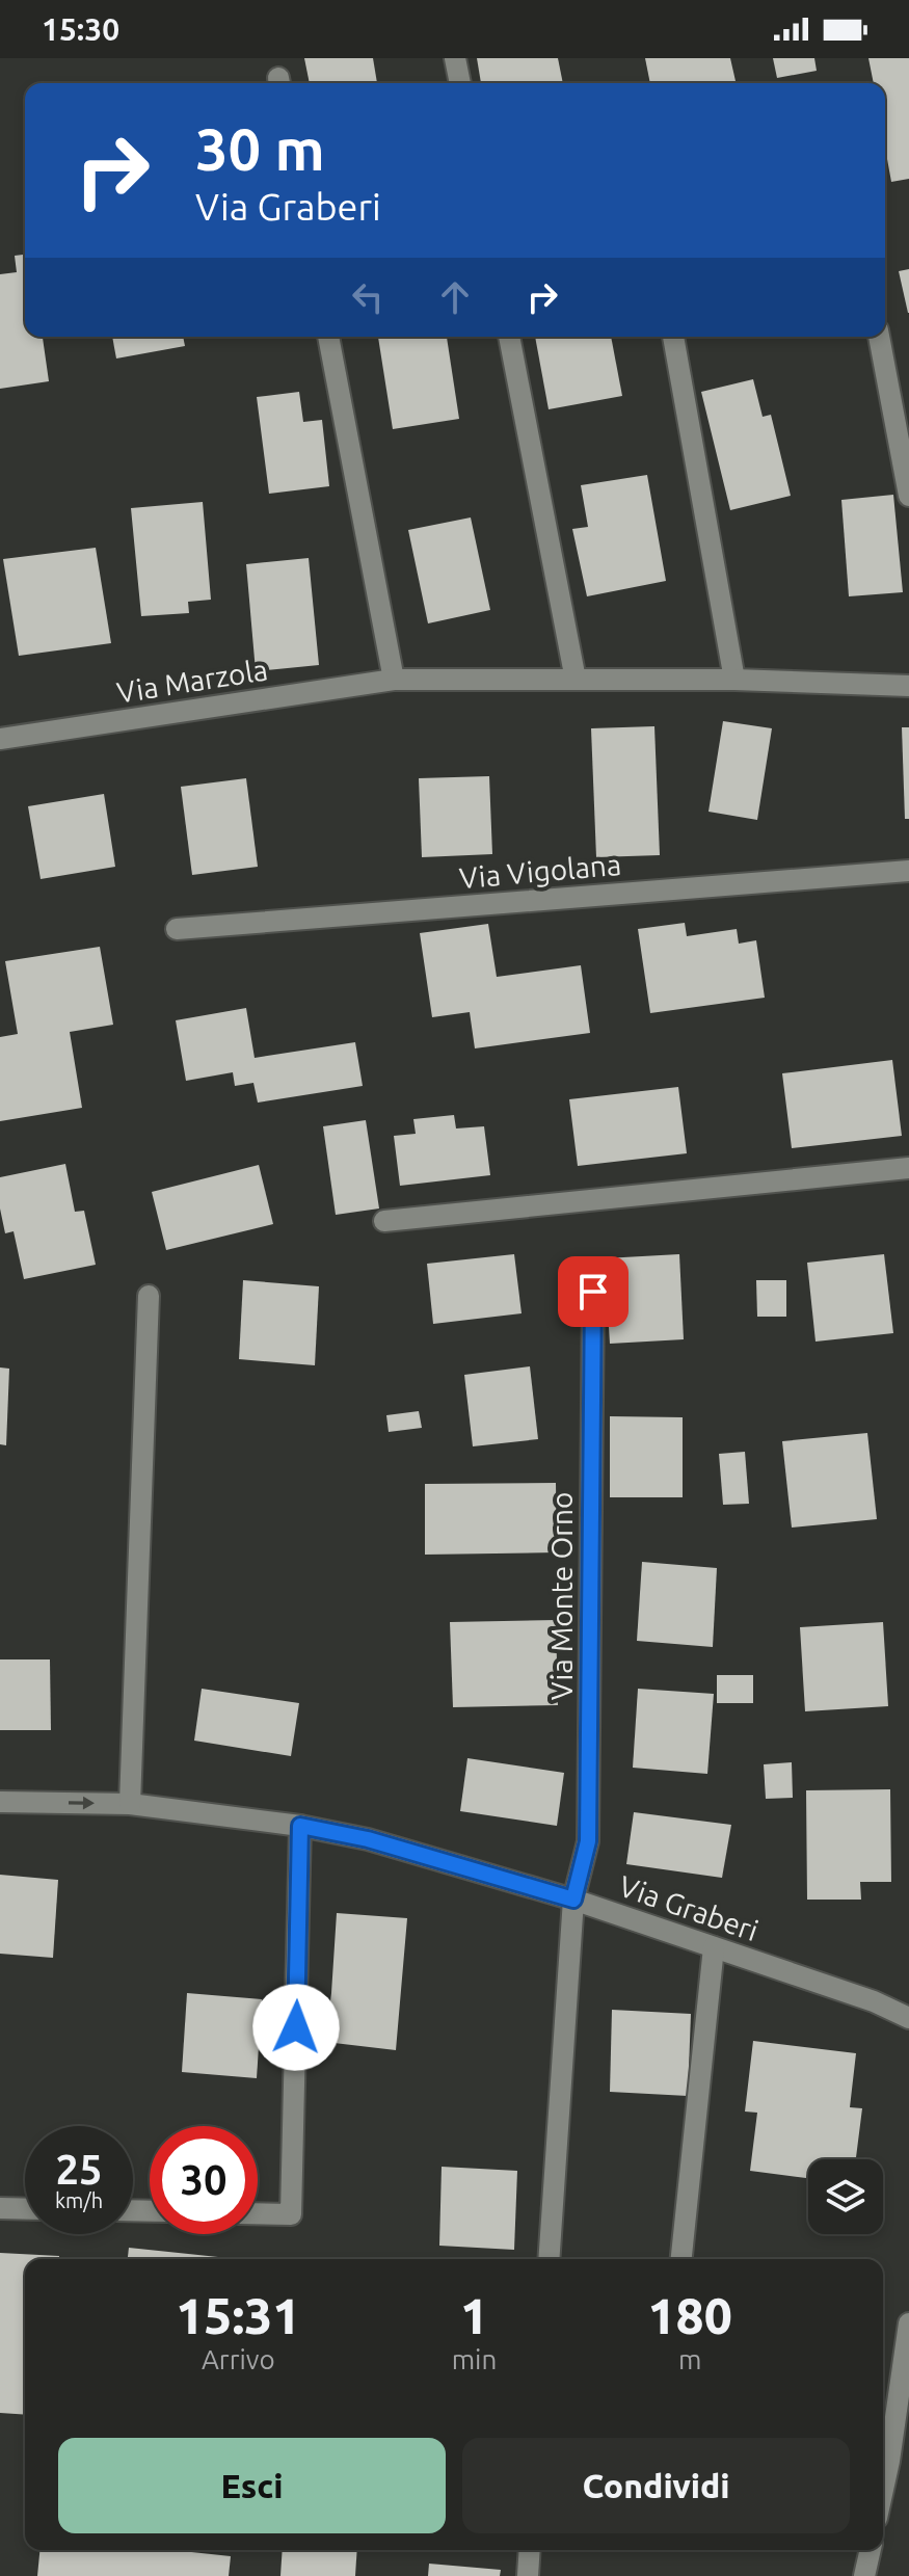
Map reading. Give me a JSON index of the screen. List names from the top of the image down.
{
  "streets": {
    "street": [
      "Via Marzola",
      "Via Vigolana",
      "Via Monte Orno",
      "Via Graberi"
    ]
  },
  "crossings": [
    ["Via Monte Orno", "Via Graberi"]
  ],
  "page": {
    "status": "15:30",
    "turn": ["30 m", "Via Graberi"],
    "speed": "25 km/h",
    "limit": "30",
    "eta": [
      "15:31",
      "Arrivo",
      "1",
      "min",
      "180",
      "m"
    ],
    "buttons": ["Esci", "Condividi"]
  }
}
